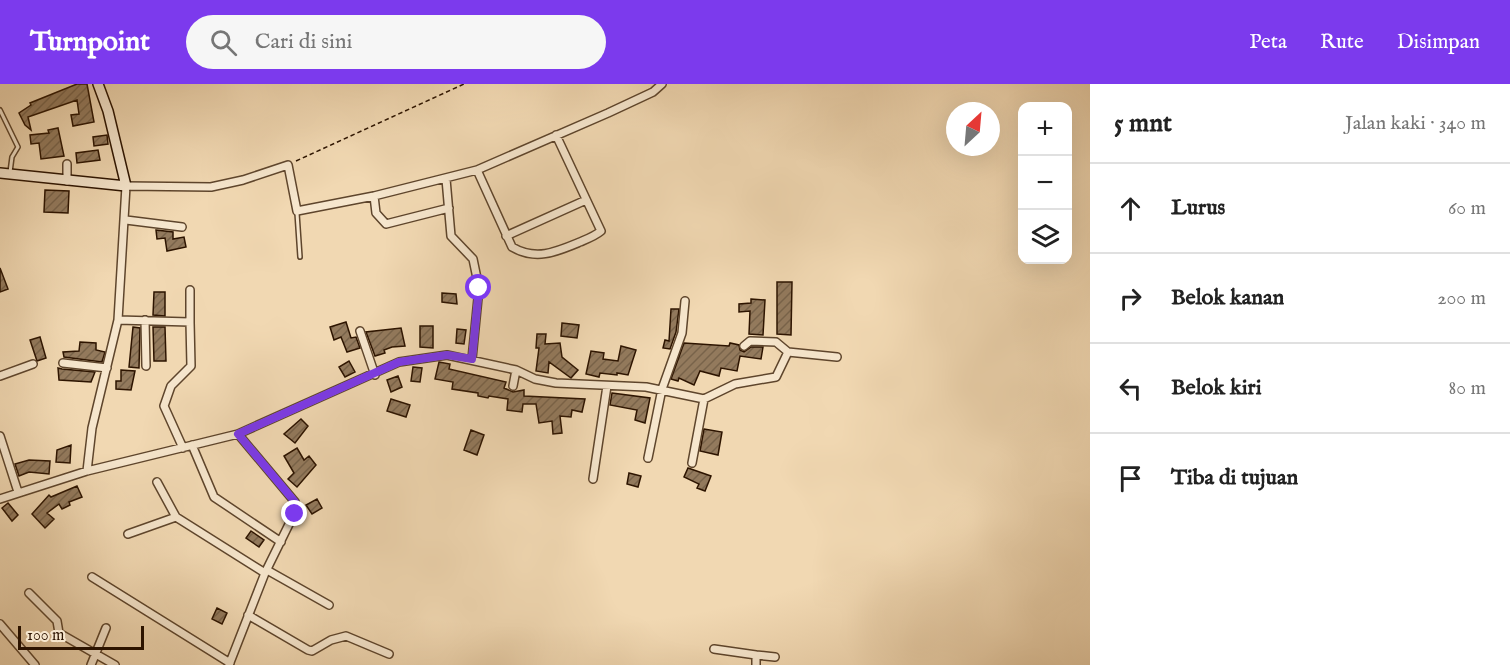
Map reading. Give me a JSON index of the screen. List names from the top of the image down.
{
  "scale_bar": "100 m",
  "north": "top right",
  "page": {
    "header": "Turnpoint",
    "search": "Cari di sini",
    "nav": ["Peta", "Rute", "Disimpan"],
    "heading": ["5 mnt", "Jalan kaki · 340 m"],
    "map_buttons": ["+", "−"],
    "list": [
      ["Lurus", "60 m"],
      ["Belok kanan", "200 m"],
      ["Belok kiri", "80 m"],
      "Tiba di tujuan"
    ],
    "scale": "100 m"
  }
}
